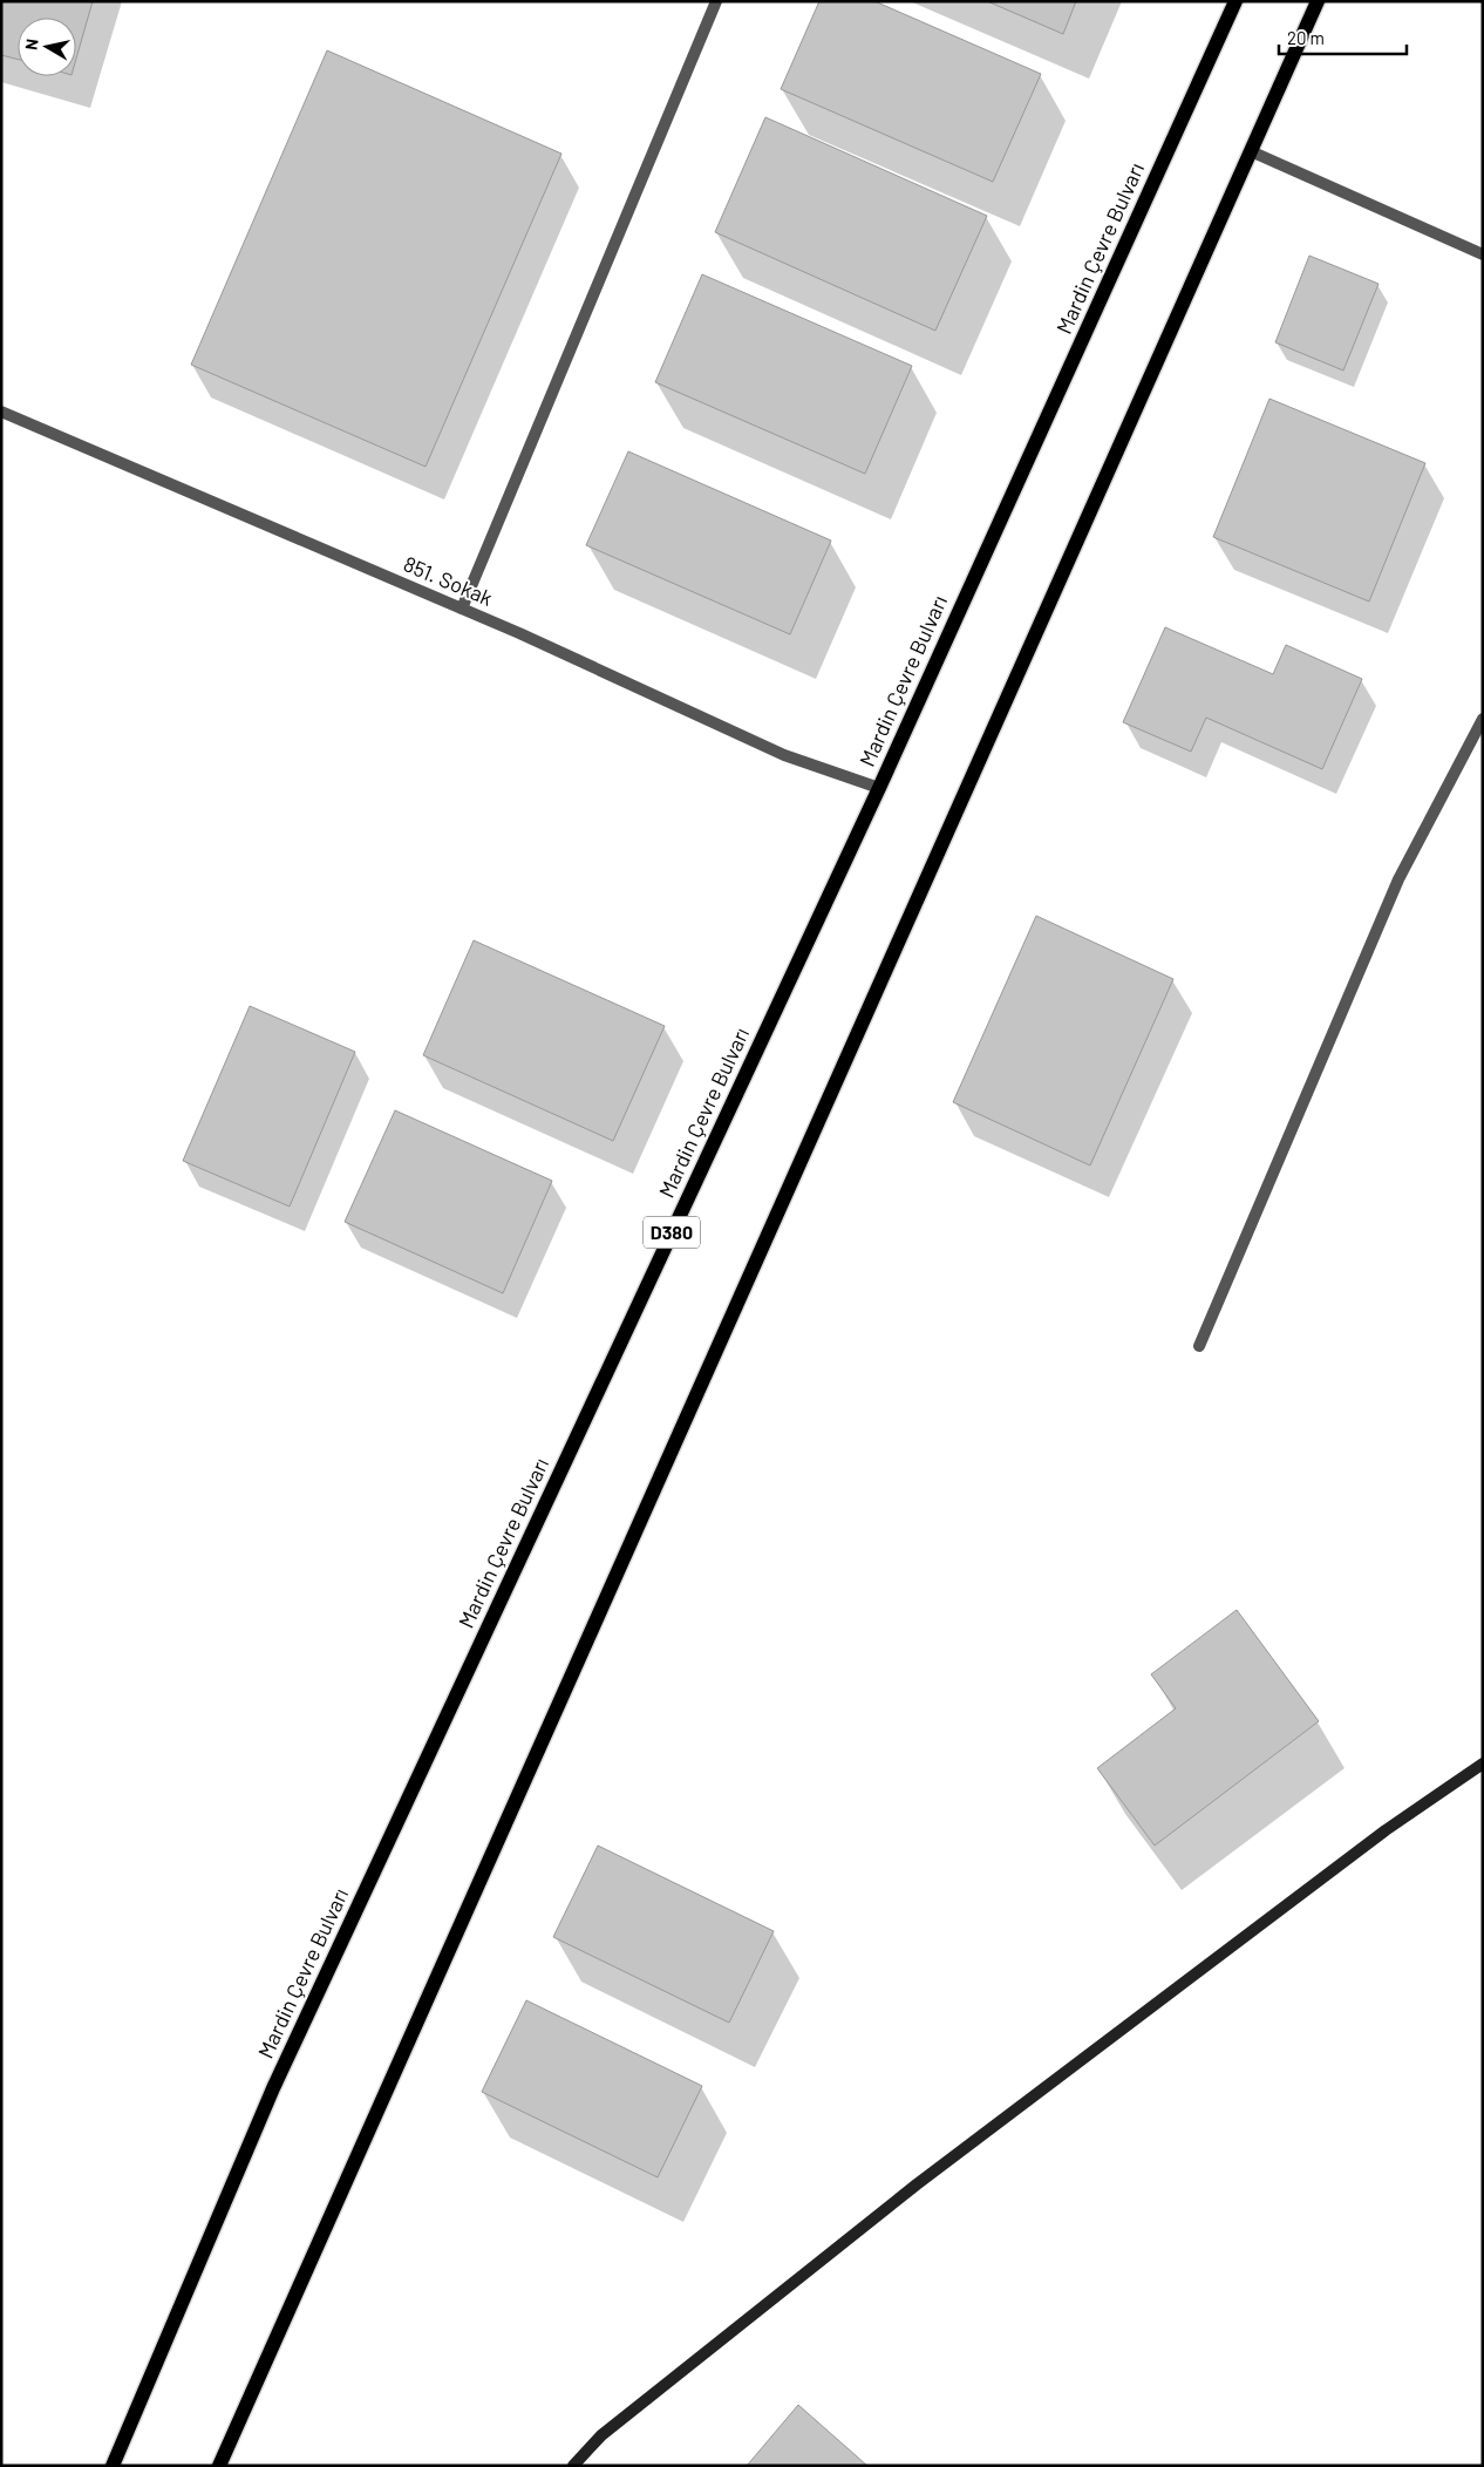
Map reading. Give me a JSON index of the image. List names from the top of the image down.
{
  "streets": {
    "main road": ["Mardin Çevre Bulvarı", "D380"],
    "street": ["851. Sokak"]
  },
  "crossings": [
    ["Mardin Çevre Bulvarı", "851. Sokak"]
  ],
  "scale_bar": "20 m",
  "north": "left"
}
